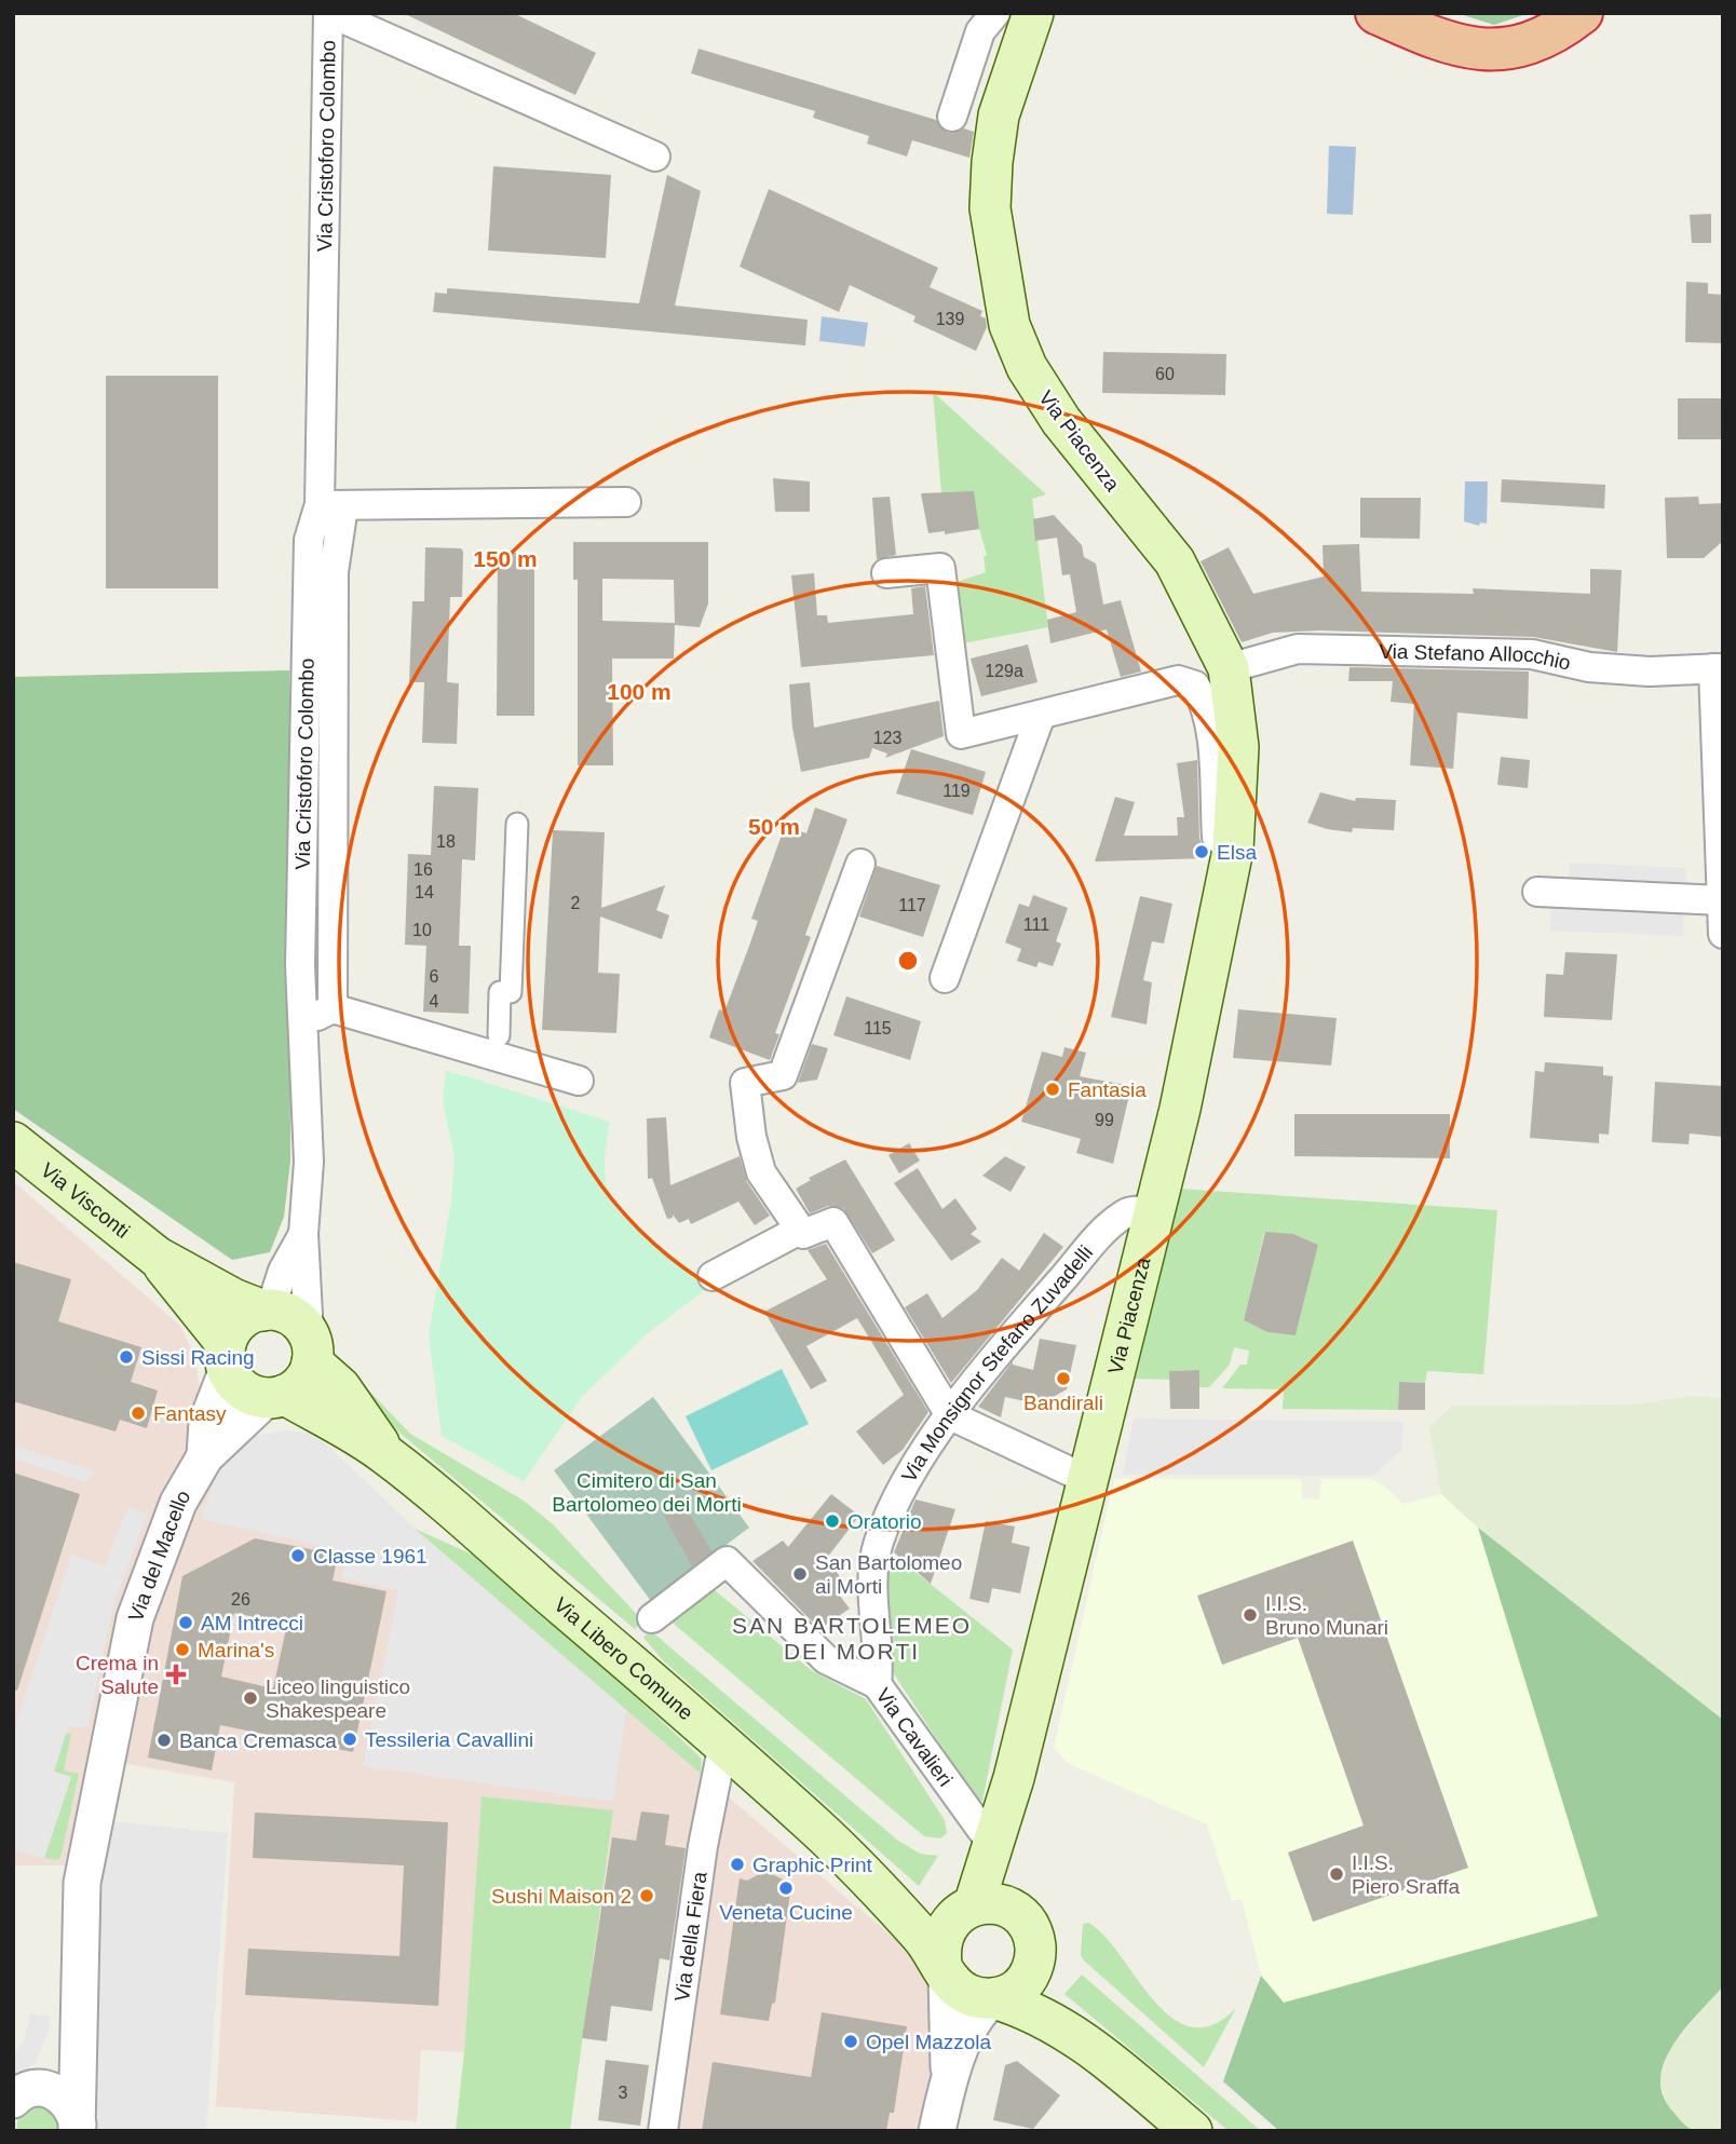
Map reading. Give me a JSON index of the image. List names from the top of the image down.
{
  "streets": {
    "main road": ["Via Piacenza", "Via Visconti", "Via Libero Comune"],
    "street": [
      "Via Cristoforo Colombo",
      "Via Stefano Allocchio",
      "Via Monsignor Stefano Zuvadelli",
      "Via del Macello",
      "Via Cavalieri",
      "Via della Fiera"
    ]
  },
  "crossings": [
    ["Via Cristoforo Colombo", "Via Visconti"],
    ["Via Cristoforo Colombo", "Via del Macello"],
    ["Via Cristoforo Colombo", "Via Libero Comune"],
    ["Via Piacenza", "Via Stefano Allocchio"],
    ["Via Piacenza", "Via Monsignor Stefano Zuvadelli"],
    ["Via Piacenza", "Via Libero Comune"],
    ["Via Piacenza", "Via Cavalieri"],
    ["Via Visconti", "Via del Macello"],
    ["Via Visconti", "Via Libero Comune"],
    ["Via Monsignor Stefano Zuvadelli", "Via Cavalieri"],
    ["Via del Macello", "Via Libero Comune"],
    ["Via Libero Comune", "Via della Fiera"]
  ],
  "districts": ["SAN BARTOLEMEO DEI MORTI"],
  "parks": ["Cimitero di San Bartolomeo dei Morti"],
  "places": {
    "other": [
      "Elsa",
      "Fantasia",
      "Sissi Racing",
      "Bandirali",
      "Fantasy",
      "Oratorio",
      "Classe 1961",
      "San Bartolomeo ai Morti",
      "I.I.S. Bruno Munari",
      "AM Intrecci",
      "Marina's",
      "Liceo linguistico Shakespeare",
      "Tessileria Cavallini",
      "Banca Cremasca",
      "Graphic Print",
      "I.I.S. Piero Sraffa",
      "Veneta Cucine",
      "Sushi Maison 2",
      "Opel Mazzola"
    ],
    "health": ["Crema in Salute"]
  },
  "house_numbers": [
    "139",
    "60",
    "129a",
    "123",
    "119",
    "18",
    "16",
    "14",
    "2",
    "117",
    "111",
    "10",
    "6",
    "4",
    "115",
    "99",
    "26",
    "3"
  ],
  "rings": ["150 m", "100 m", "50 m"]
}
